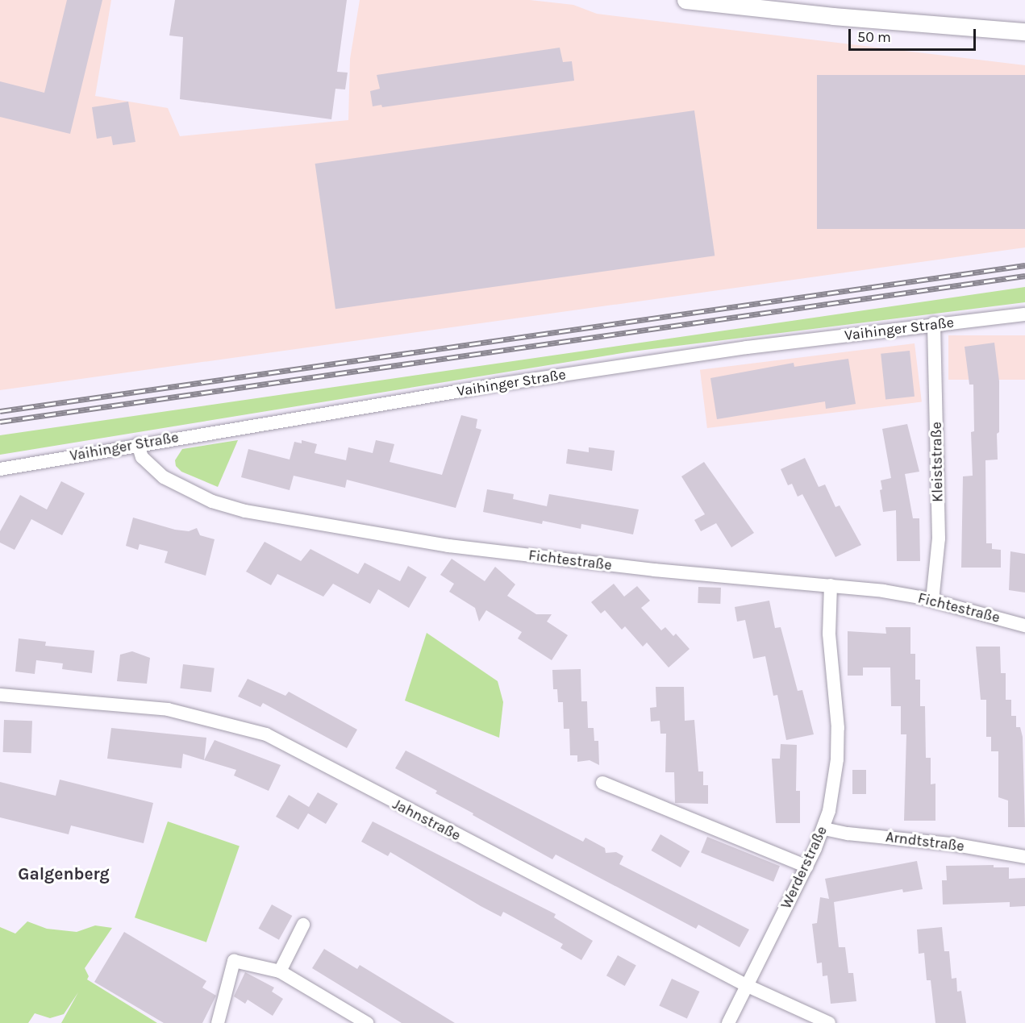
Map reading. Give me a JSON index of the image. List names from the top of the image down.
{
  "streets": {
    "street": [
      "Vaihinger Straße",
      "Kleiststraße",
      "Fichtestraße",
      "Jahnstraße",
      "Arndtstraße",
      "Werderstraße"
    ]
  },
  "crossings": [
    ["Vaihinger Straße", "Kleiststraße"],
    ["Vaihinger Straße", "Fichtestraße"],
    ["Kleiststraße", "Fichtestraße"],
    ["Fichtestraße", "Werderstraße"],
    ["Jahnstraße", "Werderstraße"],
    ["Arndtstraße", "Werderstraße"]
  ],
  "districts": ["Galgenberg"],
  "scale_bar": "50 m"
}
